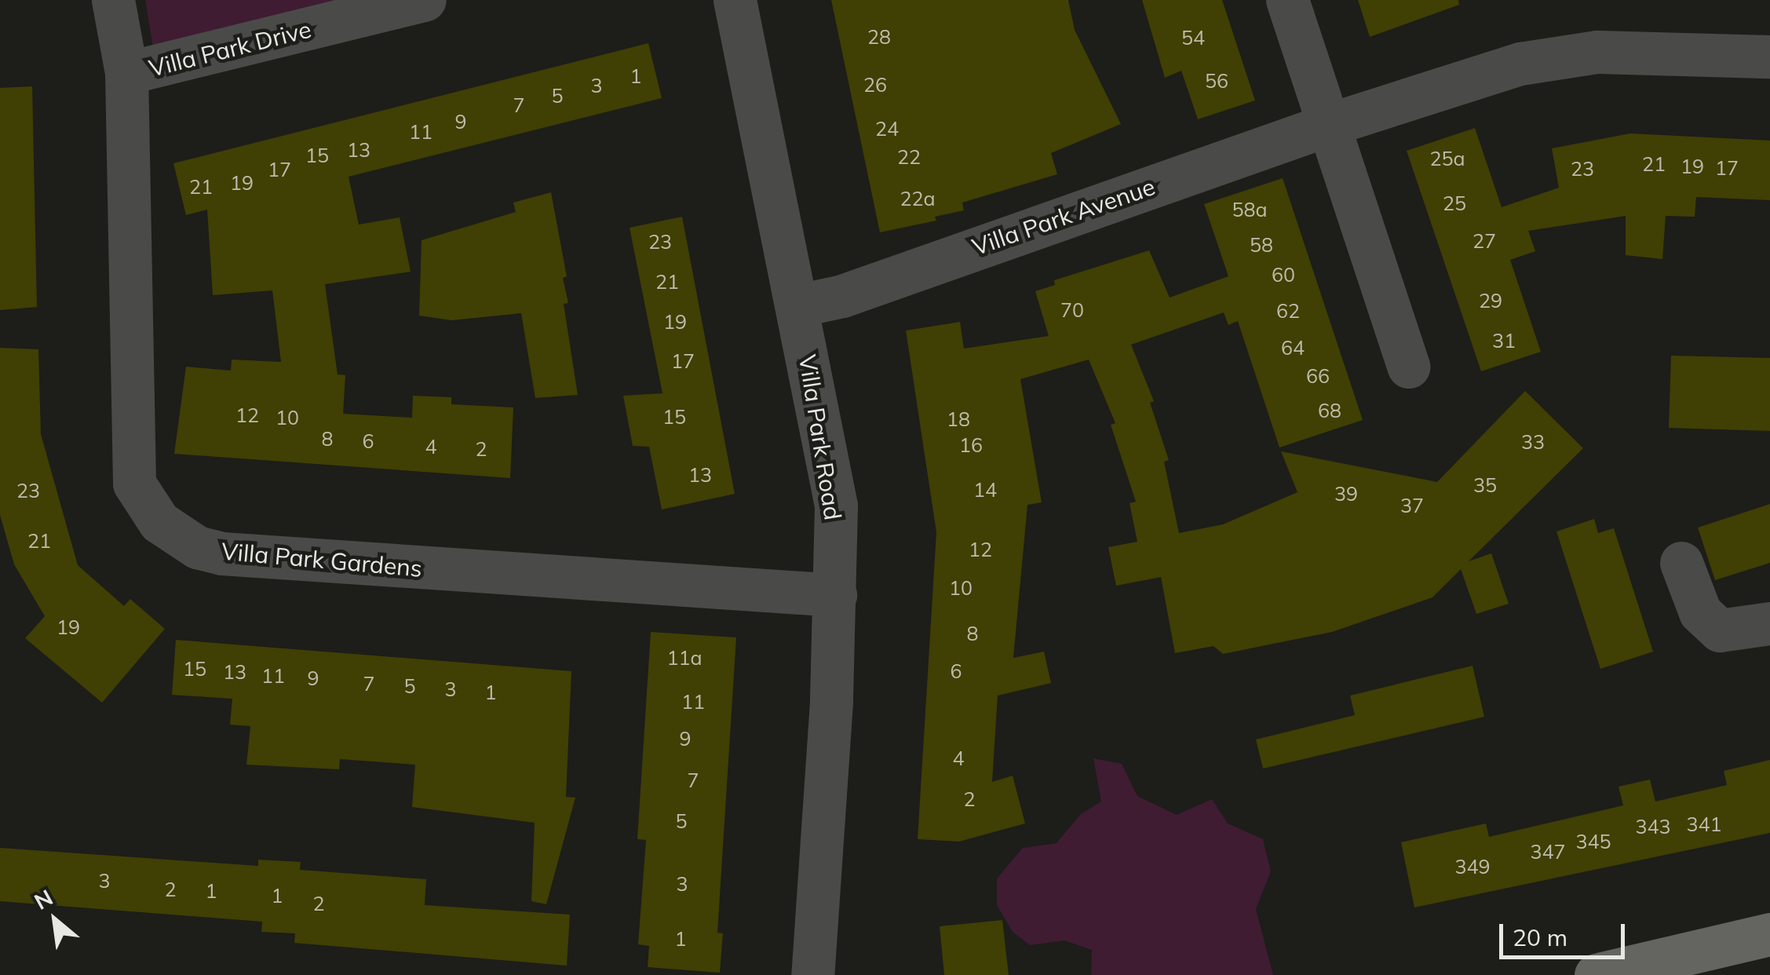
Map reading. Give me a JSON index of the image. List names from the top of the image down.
{
  "streets": {
    "street": [
      "Villa Park Drive",
      "Villa Park Avenue",
      "Villa Park Road",
      "Villa Park Gardens"
    ]
  },
  "crossings": [
    ["Villa Park Drive", "Villa Park Gardens"],
    ["Villa Park Avenue", "Villa Park Road"],
    ["Villa Park Road", "Villa Park Gardens"]
  ],
  "house_numbers": [
    "28",
    "54",
    "1",
    "56",
    "26",
    "3",
    "5",
    "7",
    "9",
    "24",
    "11",
    "13",
    "15",
    "22",
    "25a",
    "21",
    "19",
    "17",
    "23",
    "17",
    "19",
    "21",
    "22a",
    "25",
    "58a",
    "27",
    "23",
    "58",
    "60",
    "21",
    "29",
    "70",
    "62",
    "19",
    "31",
    "64",
    "17",
    "66",
    "68",
    "12",
    "15",
    "10",
    "18",
    "8",
    "6",
    "33",
    "16",
    "4",
    "2",
    "13",
    "35",
    "14",
    "23",
    "39",
    "37",
    "21",
    "12",
    "10",
    "19",
    "8",
    "11a",
    "15",
    "6",
    "13",
    "11",
    "9",
    "7",
    "5",
    "3",
    "1",
    "11",
    "9",
    "4",
    "7",
    "2",
    "5",
    "341",
    "343",
    "345",
    "347",
    "349",
    "3",
    "3",
    "2",
    "1",
    "1",
    "2",
    "1"
  ],
  "scale_bar": "20 m",
  "north": "top left"
}
